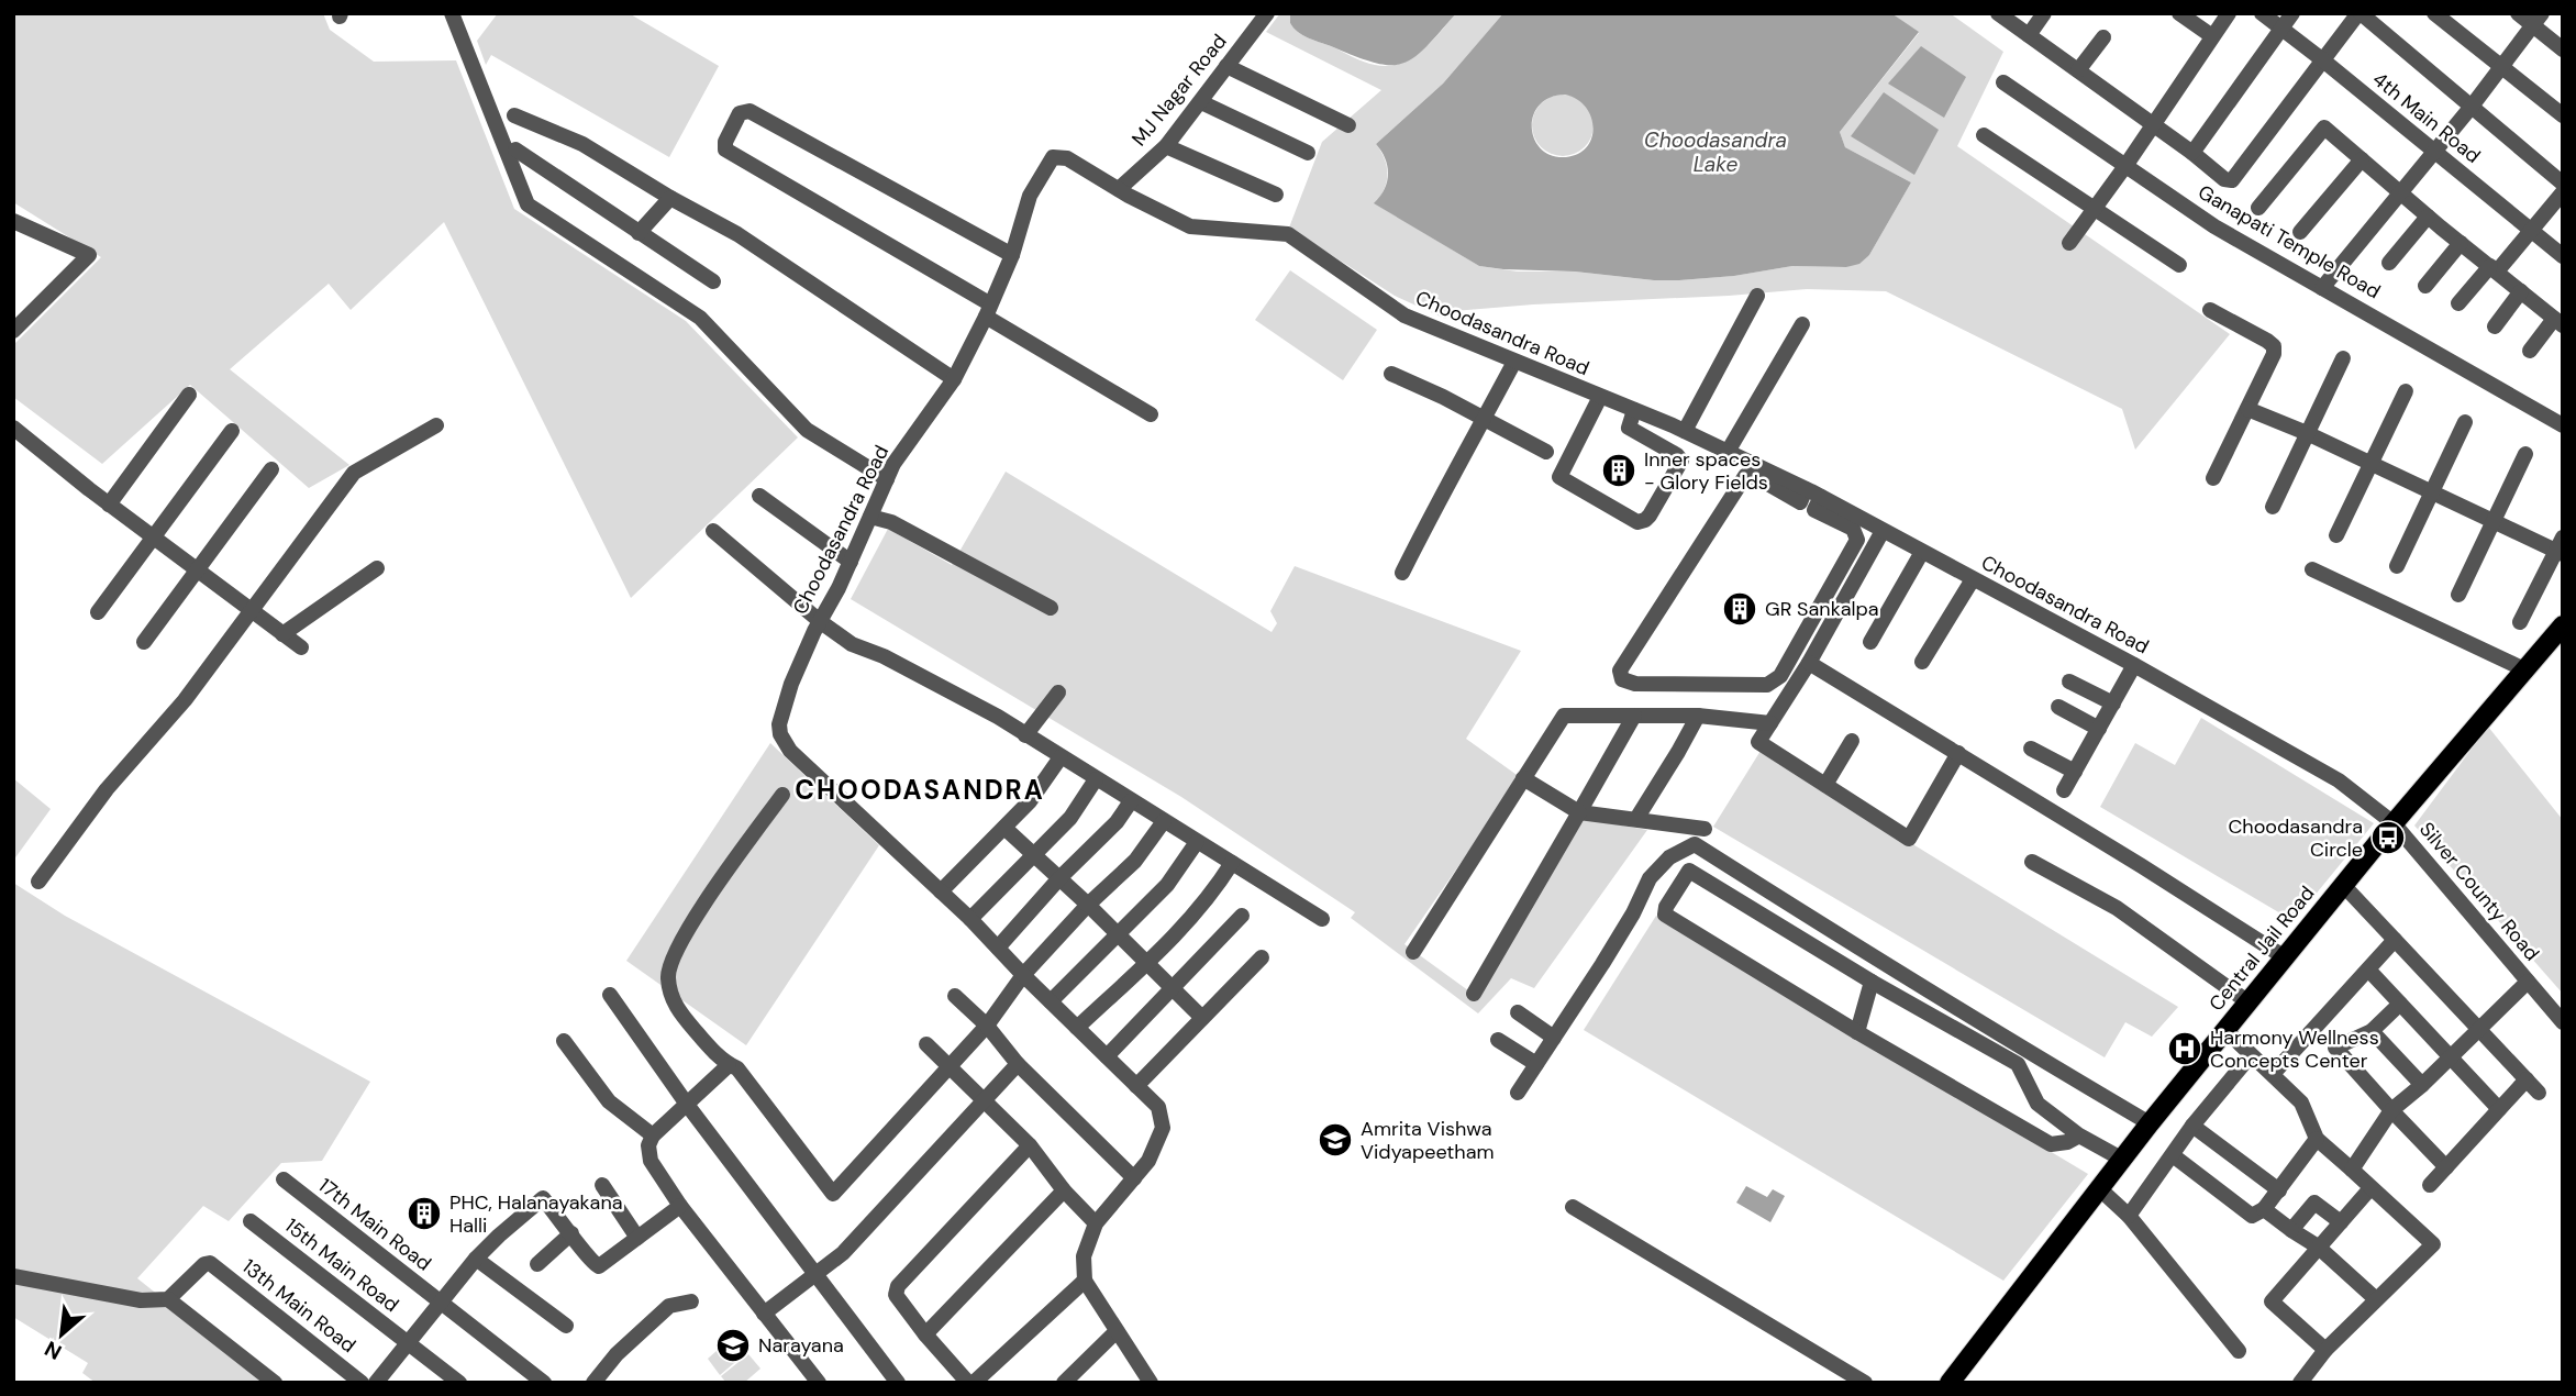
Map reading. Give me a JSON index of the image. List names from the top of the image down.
{
  "streets": {
    "main road": ["Central Jail Road"],
    "street": [
      "MJ Nagar Road",
      "4th Main Road",
      "Ganapati Temple Road",
      "Choodasandra Road",
      "Silver County Road",
      "17th Main Road",
      "15th Main Road",
      "13th Main Road"
    ]
  },
  "crossings": [
    ["MJ Nagar Road", "Choodasandra Road"],
    ["Choodasandra Road", "Silver County Road"],
    ["Choodasandra Road", "Central Jail Road"],
    ["Silver County Road", "Central Jail Road"]
  ],
  "districts": ["CHOODASANDRA"],
  "water": ["Choodasandra Lake"],
  "places": {
    "building": ["Inner spaces - Glory Fields", "GR Sankalpa", "PHC, Halanayakana Halli"],
    "bus stop": ["Choodasandra Circle"],
    "hospital": ["Harmony Wellness Concepts Center"],
    "school or university": ["Amrita Vishwa Vidyapeetham", "Narayana"]
  },
  "north": "bottom left"
}
